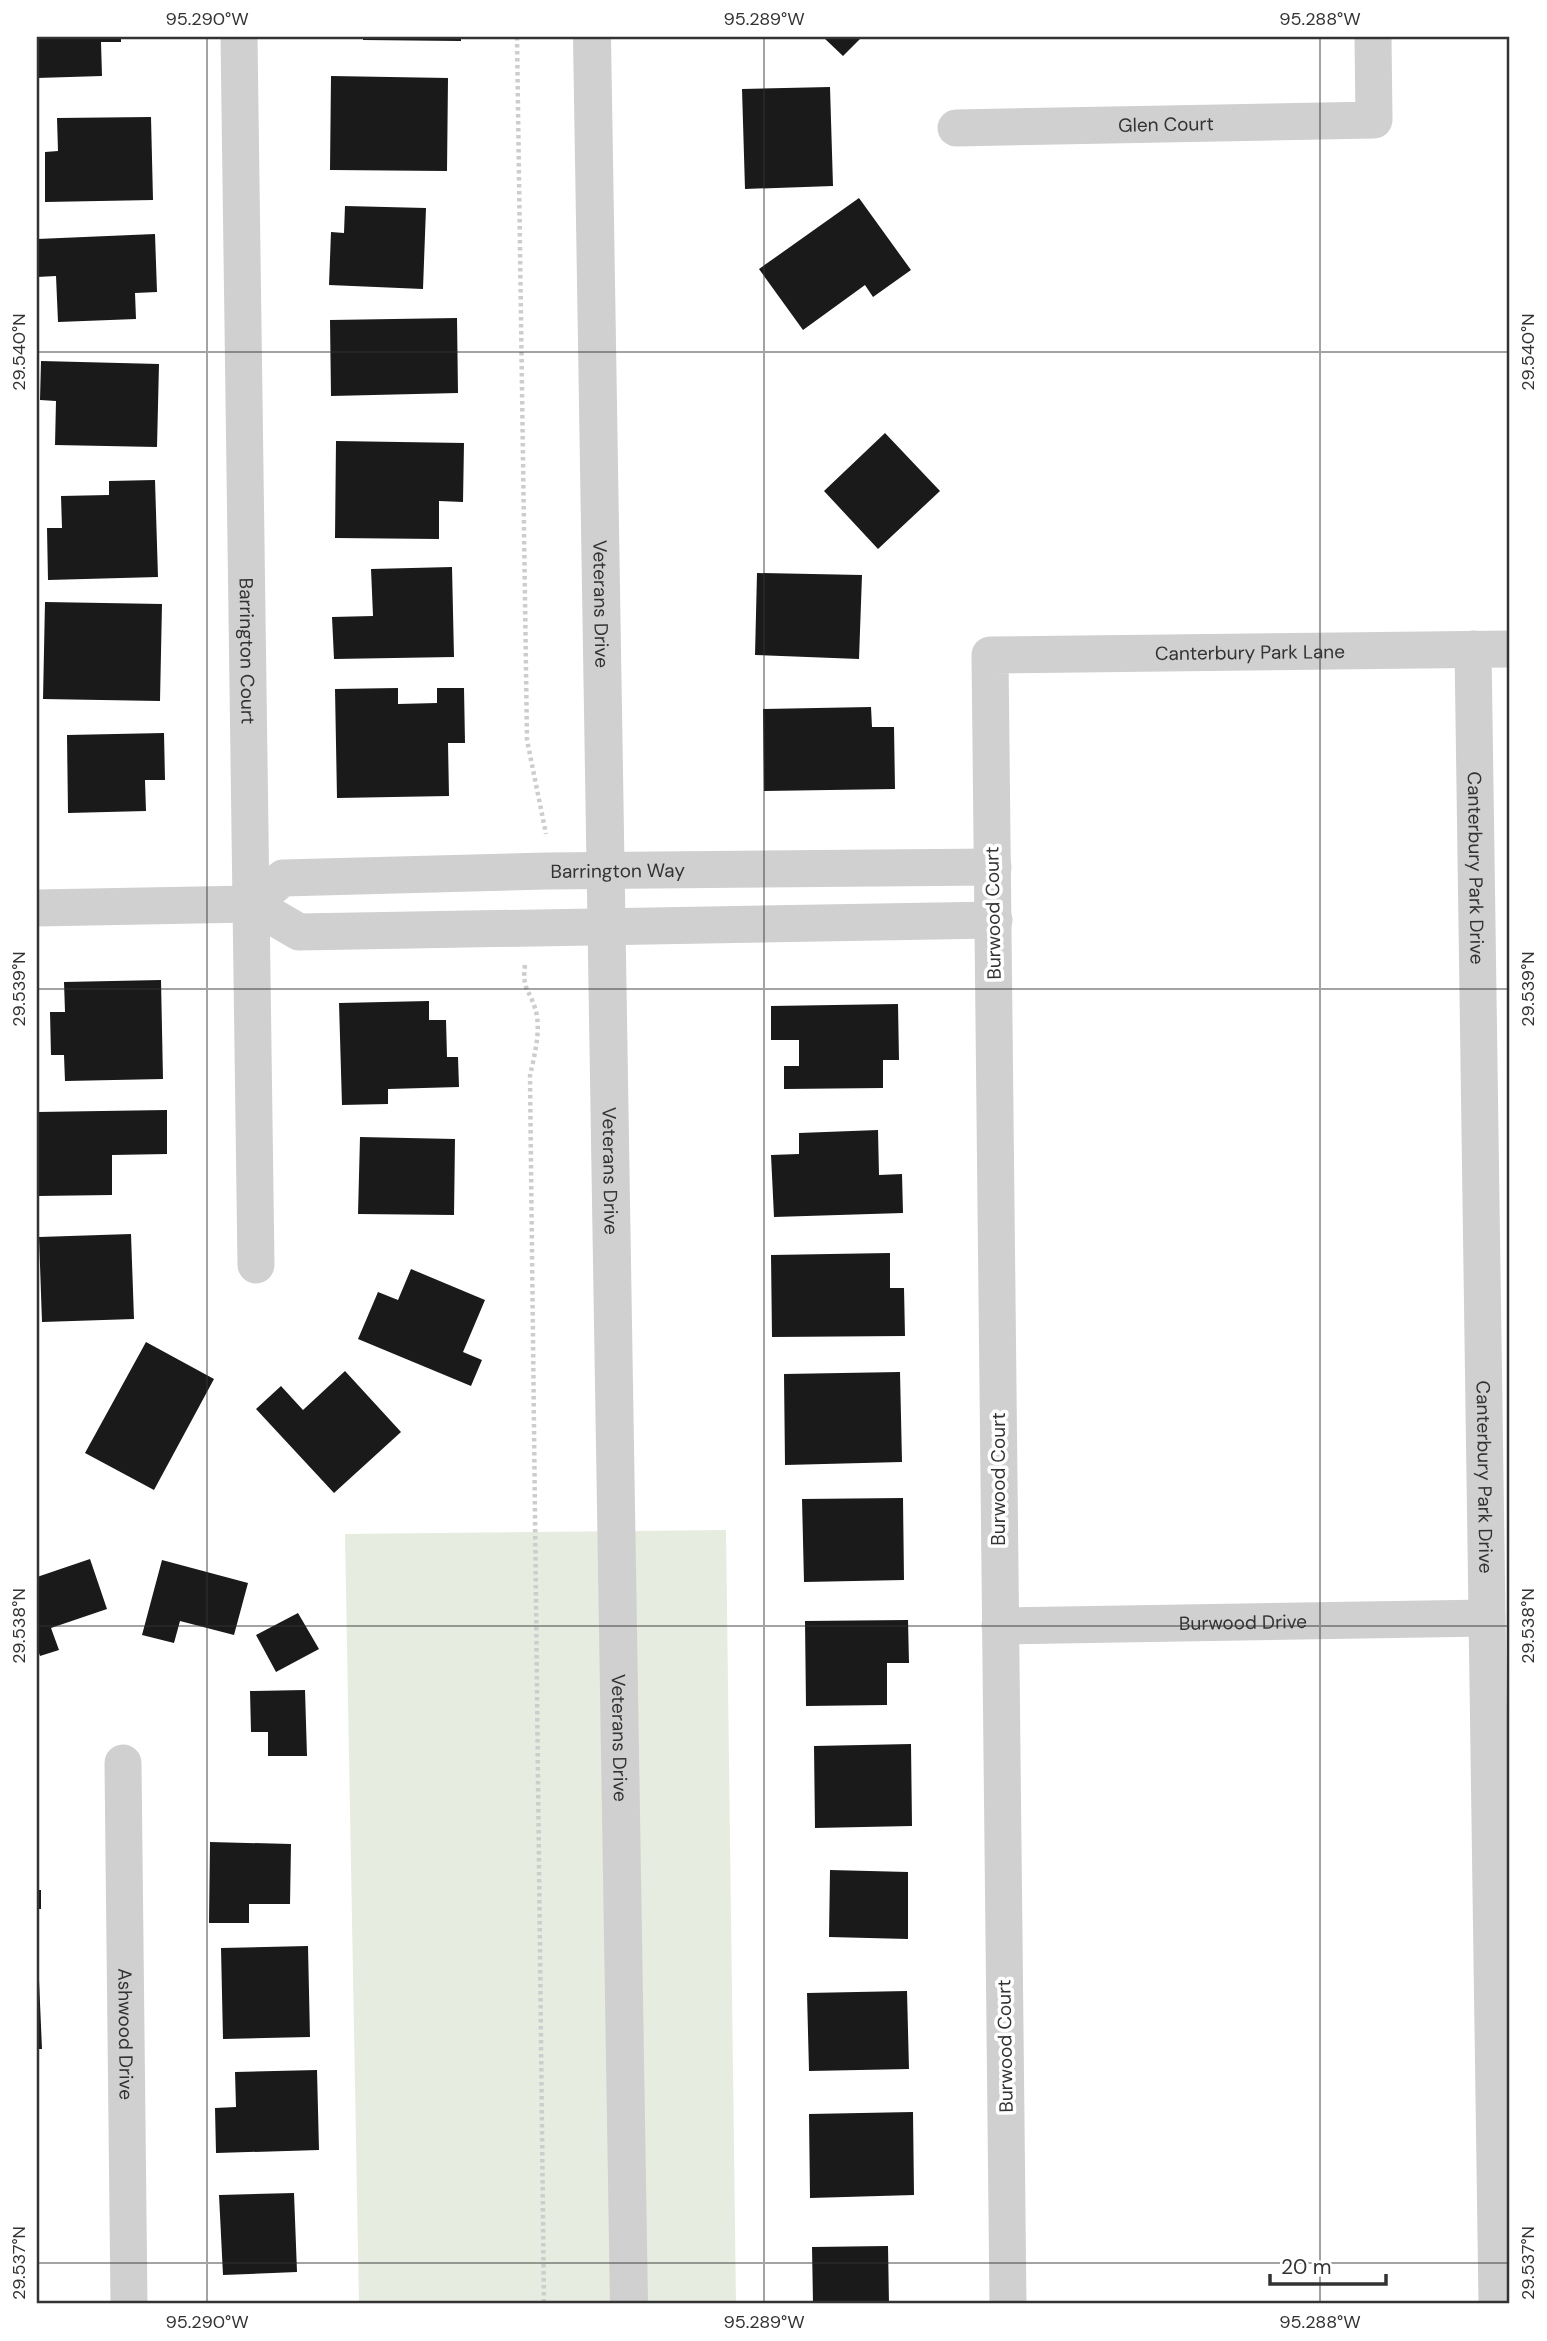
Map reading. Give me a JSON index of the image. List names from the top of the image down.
{
  "streets": {
    "street": [
      "Glen Court",
      "Veterans Drive",
      "Barrington Court",
      "Canterbury Park Lane",
      "Canterbury Park Drive",
      "Barrington Way",
      "Burwood Court",
      "Burwood Drive",
      "Ashwood Drive"
    ]
  },
  "crossings": [
    ["Veterans Drive", "Barrington Way"],
    ["Canterbury Park Lane", "Canterbury Park Drive"],
    ["Canterbury Park Lane", "Burwood Court"],
    ["Canterbury Park Drive", "Burwood Drive"],
    ["Barrington Way", "Burwood Court"],
    ["Burwood Court", "Burwood Drive"]
  ],
  "scale_bar": "20 m",
  "coordinates": [
    "95.290°W",
    "95.289°W",
    "95.288°W",
    "29.540°N",
    "29.539°N",
    "29.538°N",
    "29.537°N"
  ]
}
